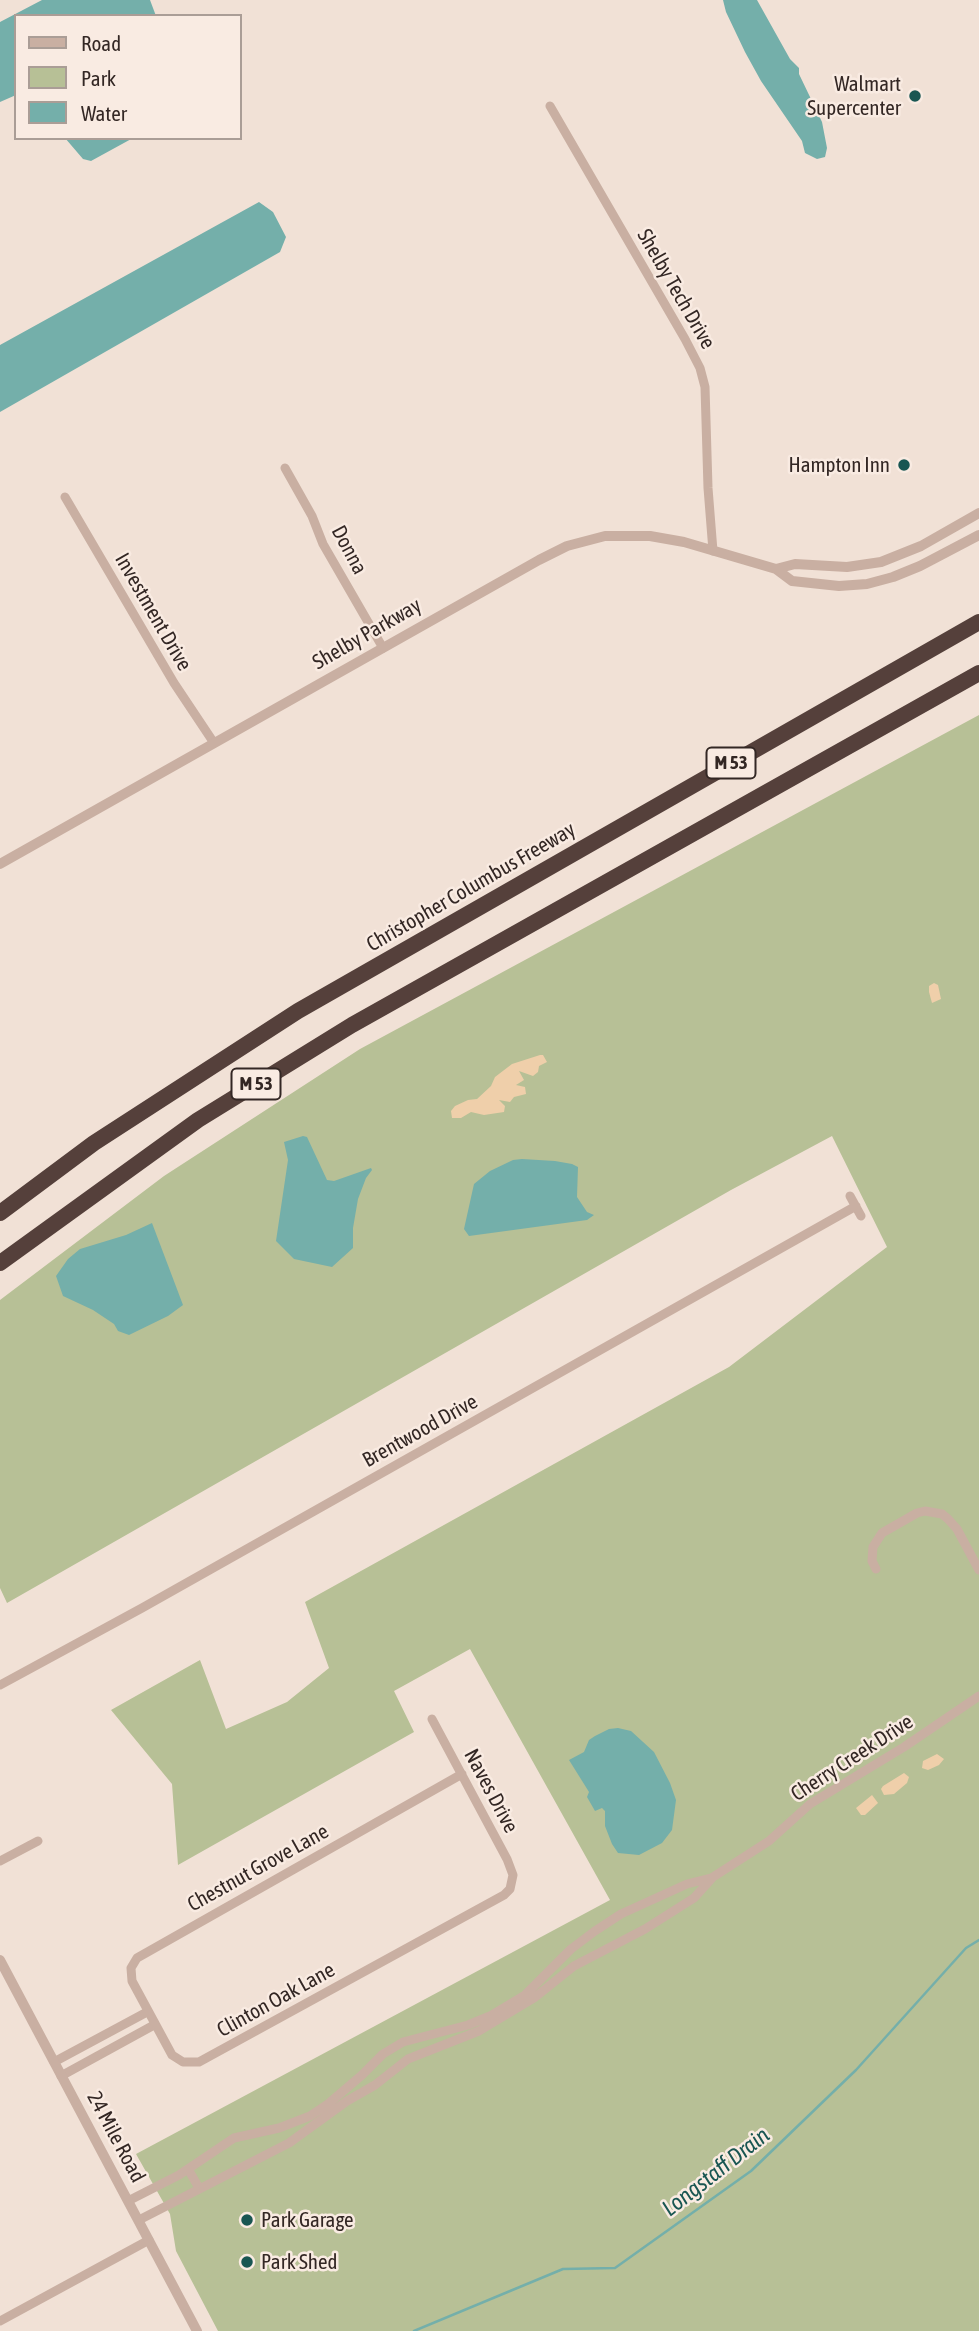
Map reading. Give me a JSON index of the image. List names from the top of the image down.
{
  "streets": {
    "highway": ["M 53", "Christopher Columbus Freeway"],
    "street": [
      "Shelby Tech Drive",
      "Donna",
      "Investment Drive",
      "Shelby Parkway",
      "Brentwood Drive",
      "Cherry Creek Drive",
      "Naves Drive",
      "Chestnut Grove Lane",
      "Clinton Oak Lane",
      "24 Mile Road"
    ]
  },
  "crossings": [
    ["Shelby Tech Drive", "Shelby Parkway"],
    ["Donna", "Shelby Parkway"],
    ["Investment Drive", "Shelby Parkway"],
    ["Cherry Creek Drive", "24 Mile Road"],
    ["Naves Drive", "Chestnut Grove Lane"],
    ["Naves Drive", "Clinton Oak Lane"],
    ["Chestnut Grove Lane", "Clinton Oak Lane"]
  ],
  "water": ["Longstaff Drain"],
  "places": [
    "Walmart Supercenter",
    "Hampton Inn",
    "Park Garage",
    "Park Shed"
  ],
  "legend": ["Road", "Park", "Water"]
}
